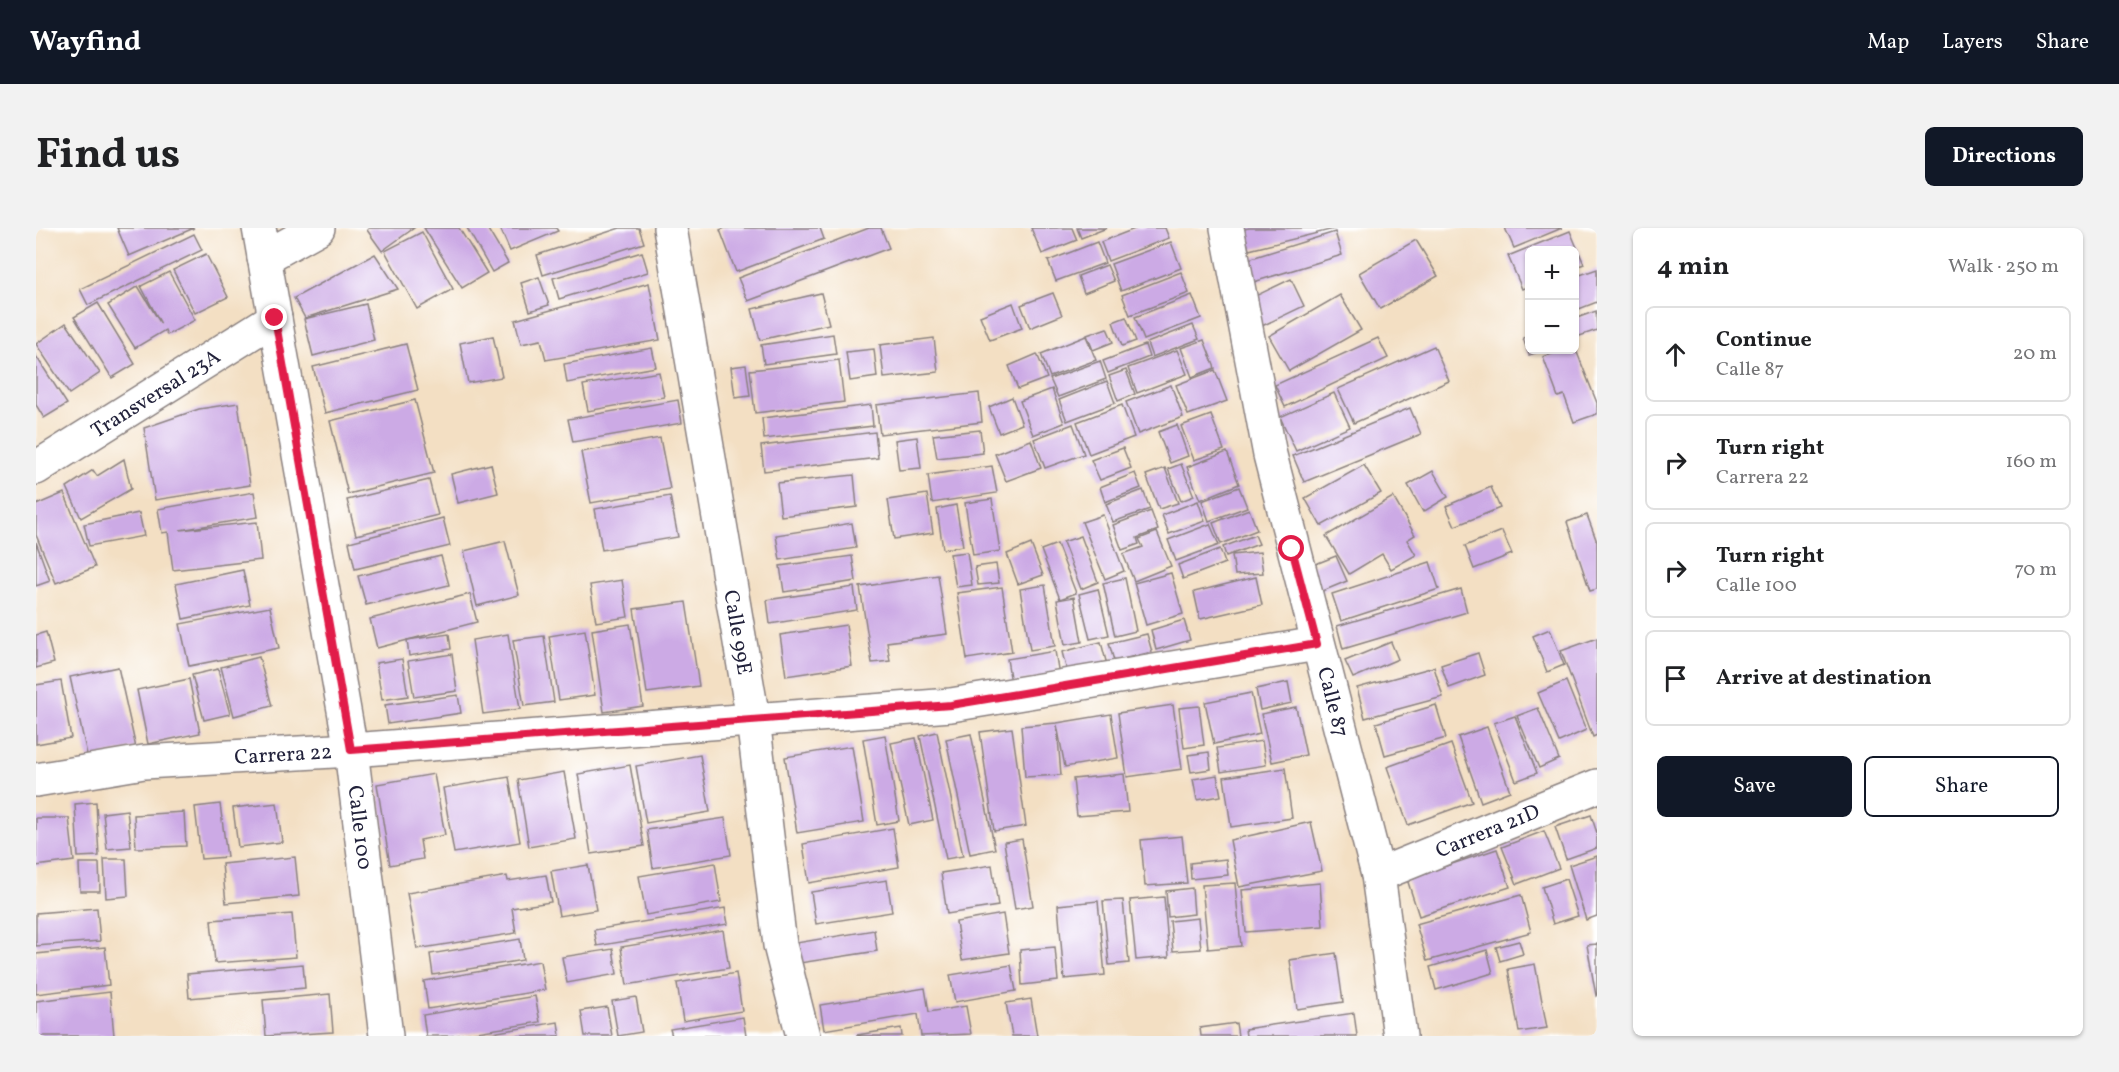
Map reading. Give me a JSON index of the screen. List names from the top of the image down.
{
  "streets": {
    "street": [
      "Transversal 23A",
      "Calle 99E",
      "Calle 87",
      "Carrera 22",
      "Calle 100",
      "Carrera 21D"
    ]
  },
  "crossings": [
    ["Transversal 23A", "Calle 100"],
    ["Calle 99E", "Carrera 22"],
    ["Calle 87", "Carrera 22"],
    ["Calle 87", "Carrera 21D"],
    ["Carrera 22", "Calle 100"]
  ],
  "page": {
    "header": "Wayfind",
    "nav": ["Map", "Layers", "Share"],
    "title": "Find us",
    "buttons": [
      "Directions",
      ["Save", "Share"]
    ],
    "heading": ["4 min", "Walk · 250 m"],
    "map_buttons": ["+", "−"],
    "list": [
      ["Continue", "Calle 87", "20 m"],
      ["Turn right", "Carrera 22", "160 m"],
      ["Turn right", "Calle 100", "70 m"],
      "Arrive at destination"
    ]
  }
}
